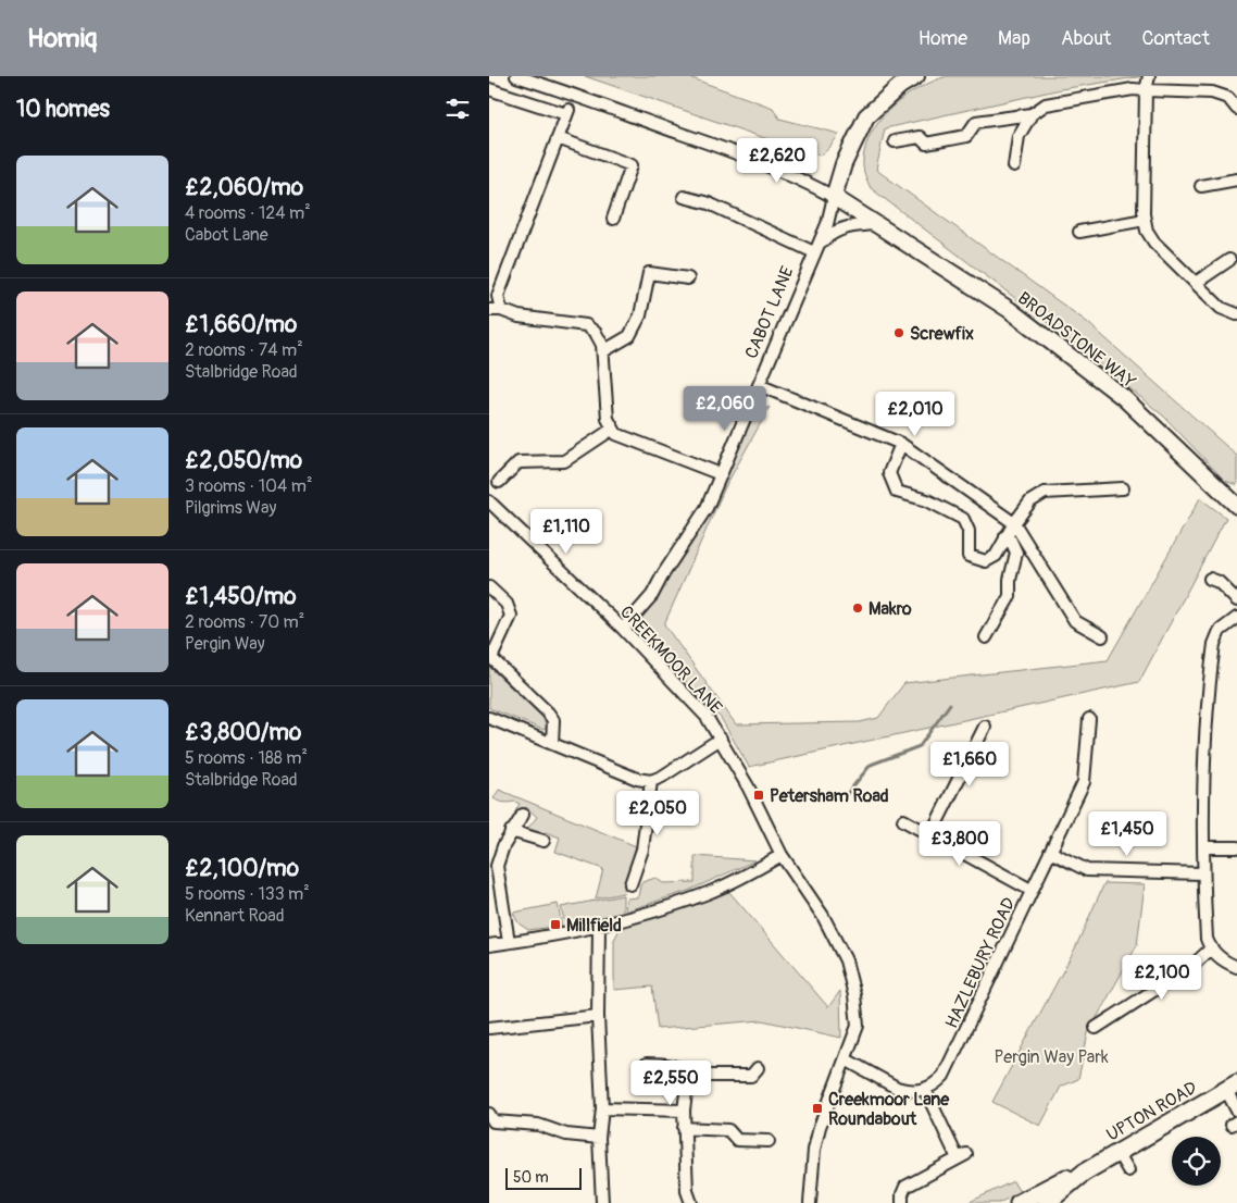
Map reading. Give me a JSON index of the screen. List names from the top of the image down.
{
  "streets": {
    "highway": ["UPTON ROAD"],
    "main road": ["CABOT LANE", "BROADSTONE WAY"],
    "street": ["CREEKMOOR LANE", "HAZLEBURY ROAD"]
  },
  "crossings": [
    ["CABOT LANE", "BROADSTONE WAY"],
    ["CABOT LANE", "CREEKMOOR LANE"]
  ],
  "parks": ["Pergin Way Park"],
  "places": {
    "other": ["Screwfix", "Makro"],
    "transit": ["Petersham Road", "Millfield", "Creekmoor Lane Roundabout"]
  },
  "scale_bar": "50 m",
  "page": {
    "header": "Homiq",
    "nav": [
      "Home",
      "Map",
      "About",
      "Contact"
    ],
    "heading": "10 homes",
    "price": [
      "£2,620",
      "£2,060",
      "£2,010",
      "£1,110",
      "£1,660",
      "£2,050",
      "£1,450",
      "£3,800",
      "£2,100",
      "£2,550"
    ],
    "list": [
      {
        "name": "£2,060/mo",
        "note": "4 rooms · 124 m² · Cabot Lane"
      },
      {
        "name": "£1,660/mo",
        "note": "2 rooms · 74 m² · Stalbridge Road"
      },
      {
        "name": "£2,050/mo",
        "note": "3 rooms · 104 m² · Pilgrims Way"
      },
      {
        "name": "£1,450/mo",
        "note": "2 rooms · 70 m² · Pergin Way"
      },
      {
        "name": "£3,800/mo",
        "note": "5 rooms · 188 m² · Stalbridge Road"
      },
      {
        "name": "£2,100/mo",
        "note": "5 rooms · 133 m² · Kennart Road"
      }
    ],
    "scale": "50 m"
  }
}
